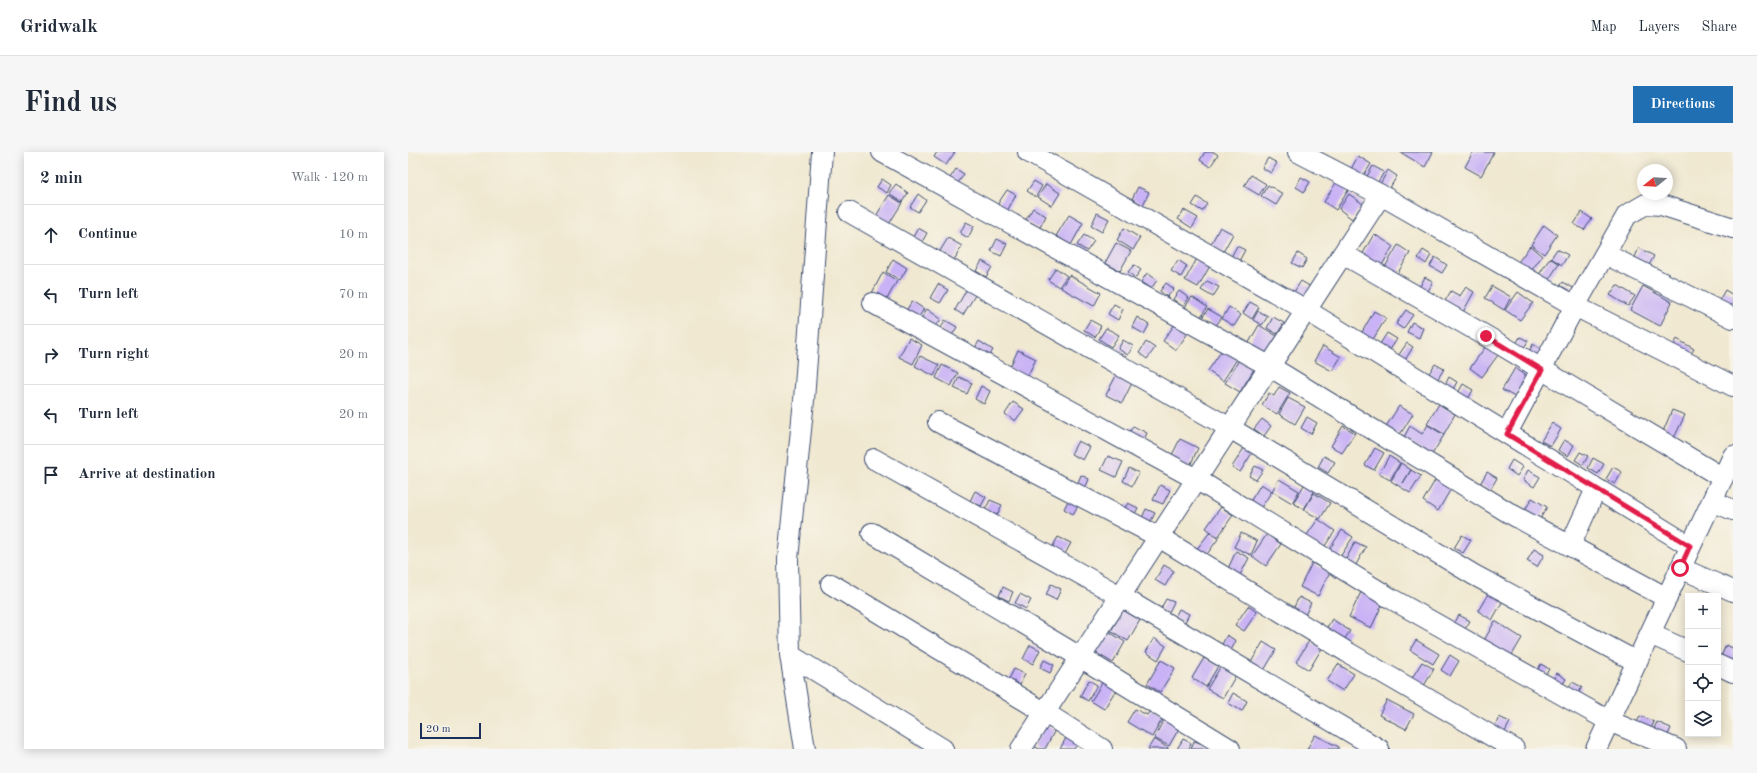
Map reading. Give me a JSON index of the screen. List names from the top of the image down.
{
  "scale_bar": "20 m",
  "north": "left",
  "page": {
    "header": "Gridwalk",
    "nav": ["Map", "Layers", "Share"],
    "buttons": "Directions",
    "title": "Find us",
    "heading": ["2 min", "Walk · 120 m"],
    "list": [
      ["Continue", "10 m"],
      ["Turn left", "70 m"],
      ["Turn right", "20 m"],
      ["Turn left", "20 m"],
      "Arrive at destination"
    ],
    "map_buttons": ["+", "−"],
    "scale": "20 m"
  }
}
